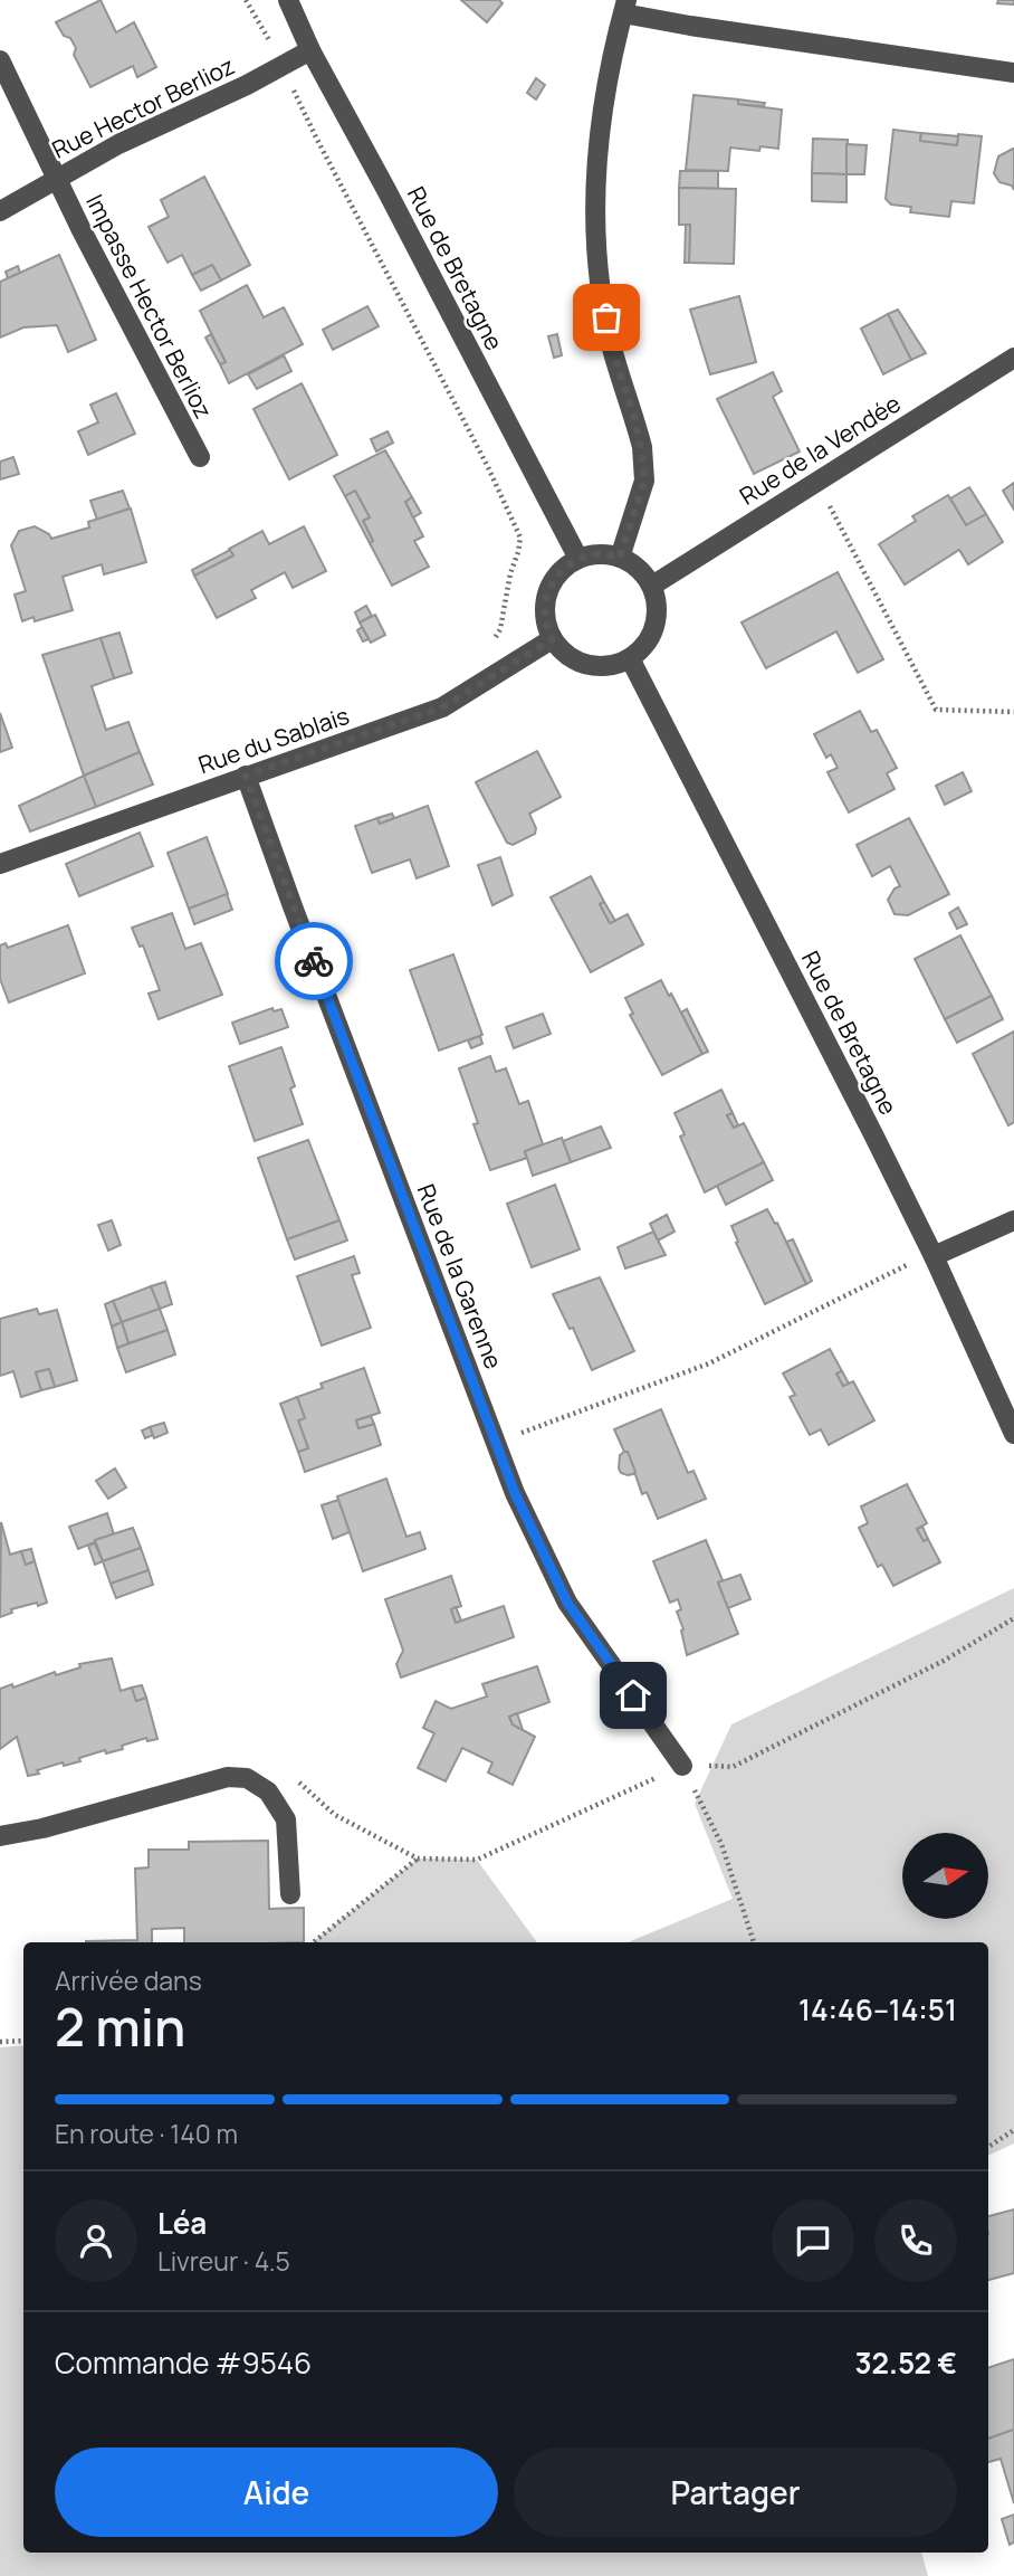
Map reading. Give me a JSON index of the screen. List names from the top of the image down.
{
  "streets": {
    "street": [
      "Rue Hector Berlioz",
      "Rue de Bretagne",
      "Impasse Hector Berlioz",
      "Rue de la Vendée",
      "Rue du Sablais",
      "Rue de la Garenne"
    ]
  },
  "crossings": [
    ["Rue Hector Berlioz", "Rue de Bretagne"],
    ["Rue Hector Berlioz", "Impasse Hector Berlioz"],
    ["Rue de Bretagne", "Rue de la Vendée"],
    ["Rue de Bretagne", "Rue du Sablais"],
    ["Rue de la Vendée", "Rue du Sablais"],
    ["Rue du Sablais", "Rue de la Garenne"]
  ],
  "north": "right",
  "page": {
    "heading": ["2 min", "Arrivée dans", "14:46–14:51"],
    "panel": [
      "Léa",
      "Livreur · 4.5",
      "Commande #9546",
      "32.52 €"
    ],
    "bar": "En route · 140 m",
    "buttons": ["Aide", "Partager"]
  }
}
